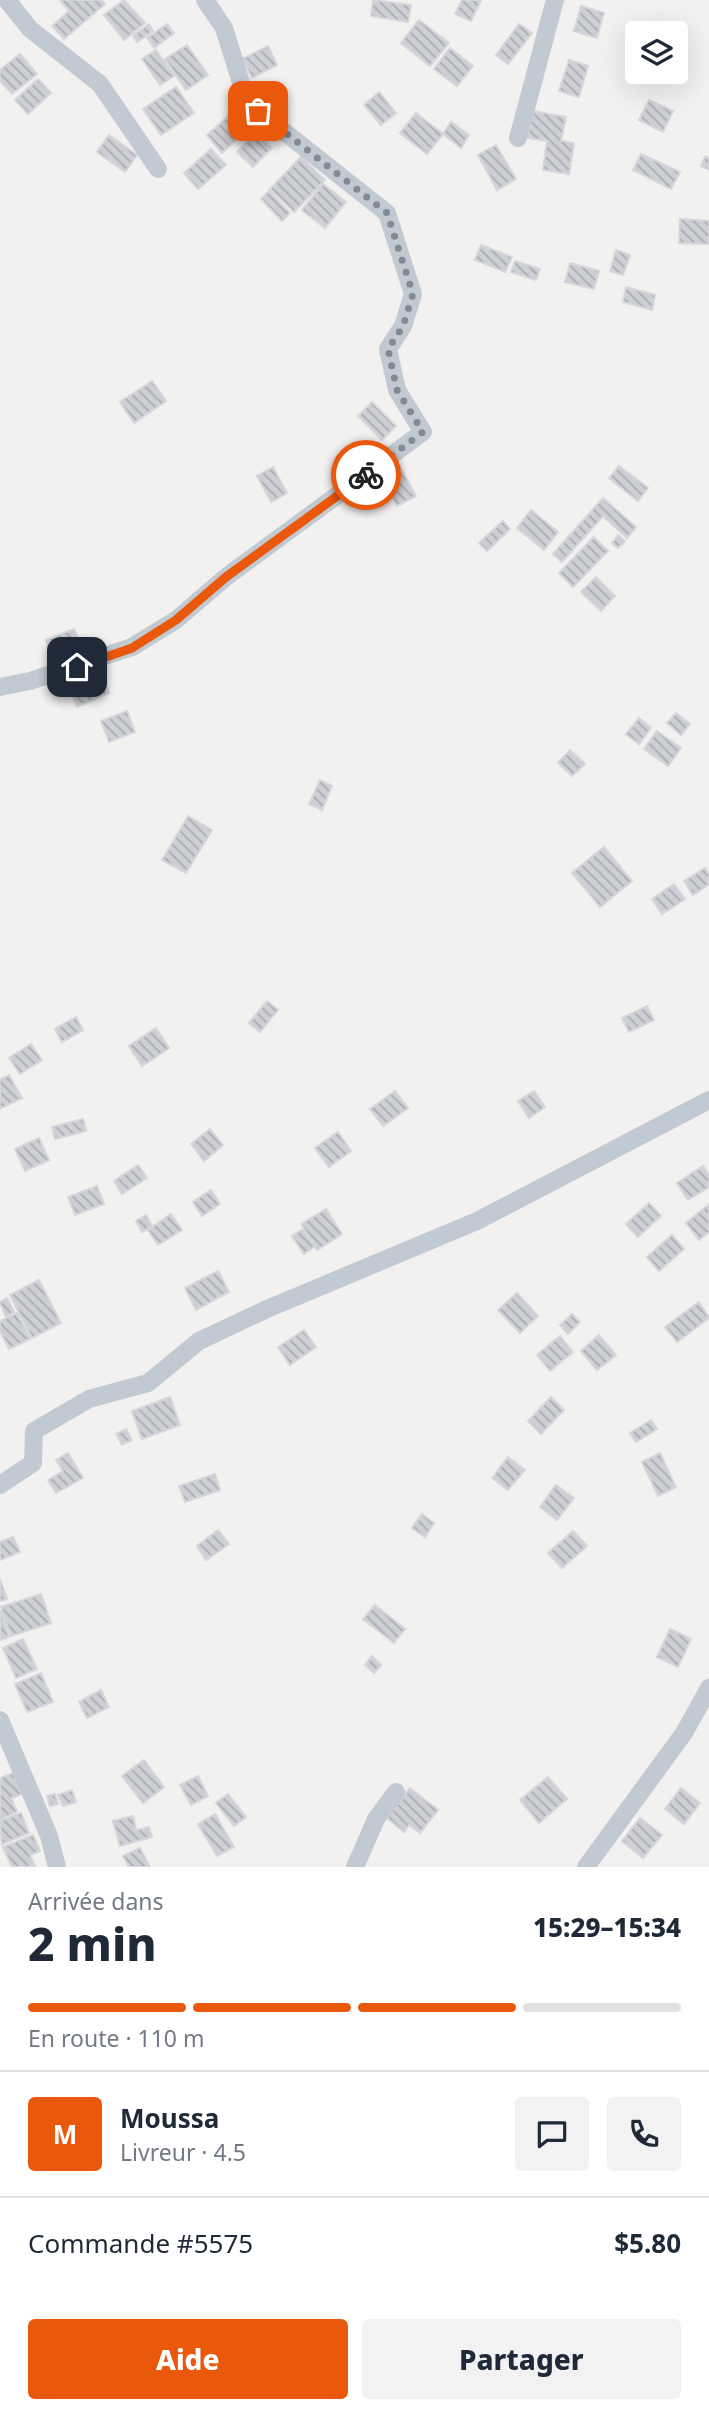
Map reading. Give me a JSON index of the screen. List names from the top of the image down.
{
  "page": {
    "heading": ["2 min", "Arrivée dans", "15:29–15:34"],
    "panel": [
      "Moussa",
      "Livreur · 4.5",
      "Commande #5575",
      "$5.80"
    ],
    "bar": "En route · 110 m",
    "round": "M",
    "buttons": ["Aide", "Partager"]
  }
}
